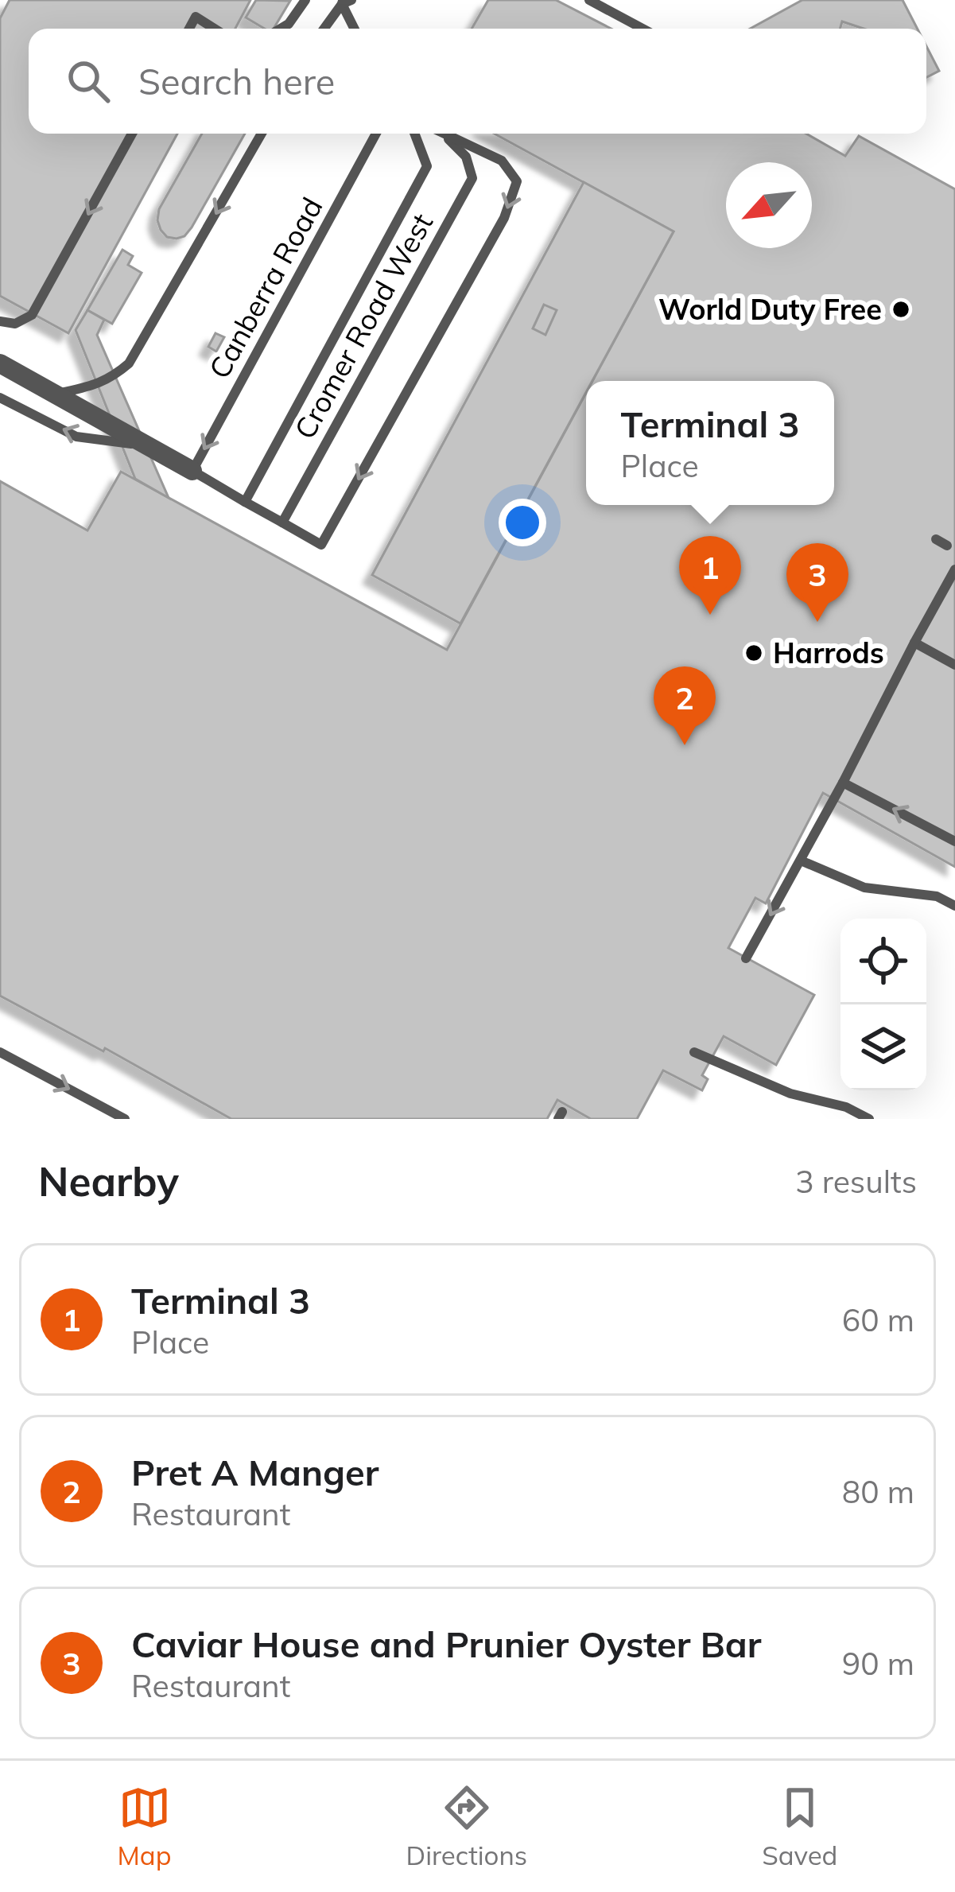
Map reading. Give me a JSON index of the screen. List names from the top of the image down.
{
  "streets": {
    "lane": ["Canberra Road", "Cromer Road West"]
  },
  "places": ["World Duty Free", "Harrods"],
  "north": "bottom left",
  "page": {
    "search": "Search here",
    "popup": ["Terminal 3", "Place"],
    "pins": ["1", "3", "2"],
    "heading": ["Nearby", "3 results"],
    "list": [
      {
        "mark": "1",
        "name": "Terminal 3",
        "note": "Place",
        "value": "60 m"
      },
      {
        "mark": "2",
        "name": "Pret A Manger",
        "note": "Restaurant",
        "value": "80 m"
      },
      {
        "mark": "3",
        "name": "Caviar House and Prunier Oyster Bar",
        "note": "Restaurant",
        "value": "90 m"
      }
    ],
    "nav": ["Map", "Directions", "Saved"]
  }
}
